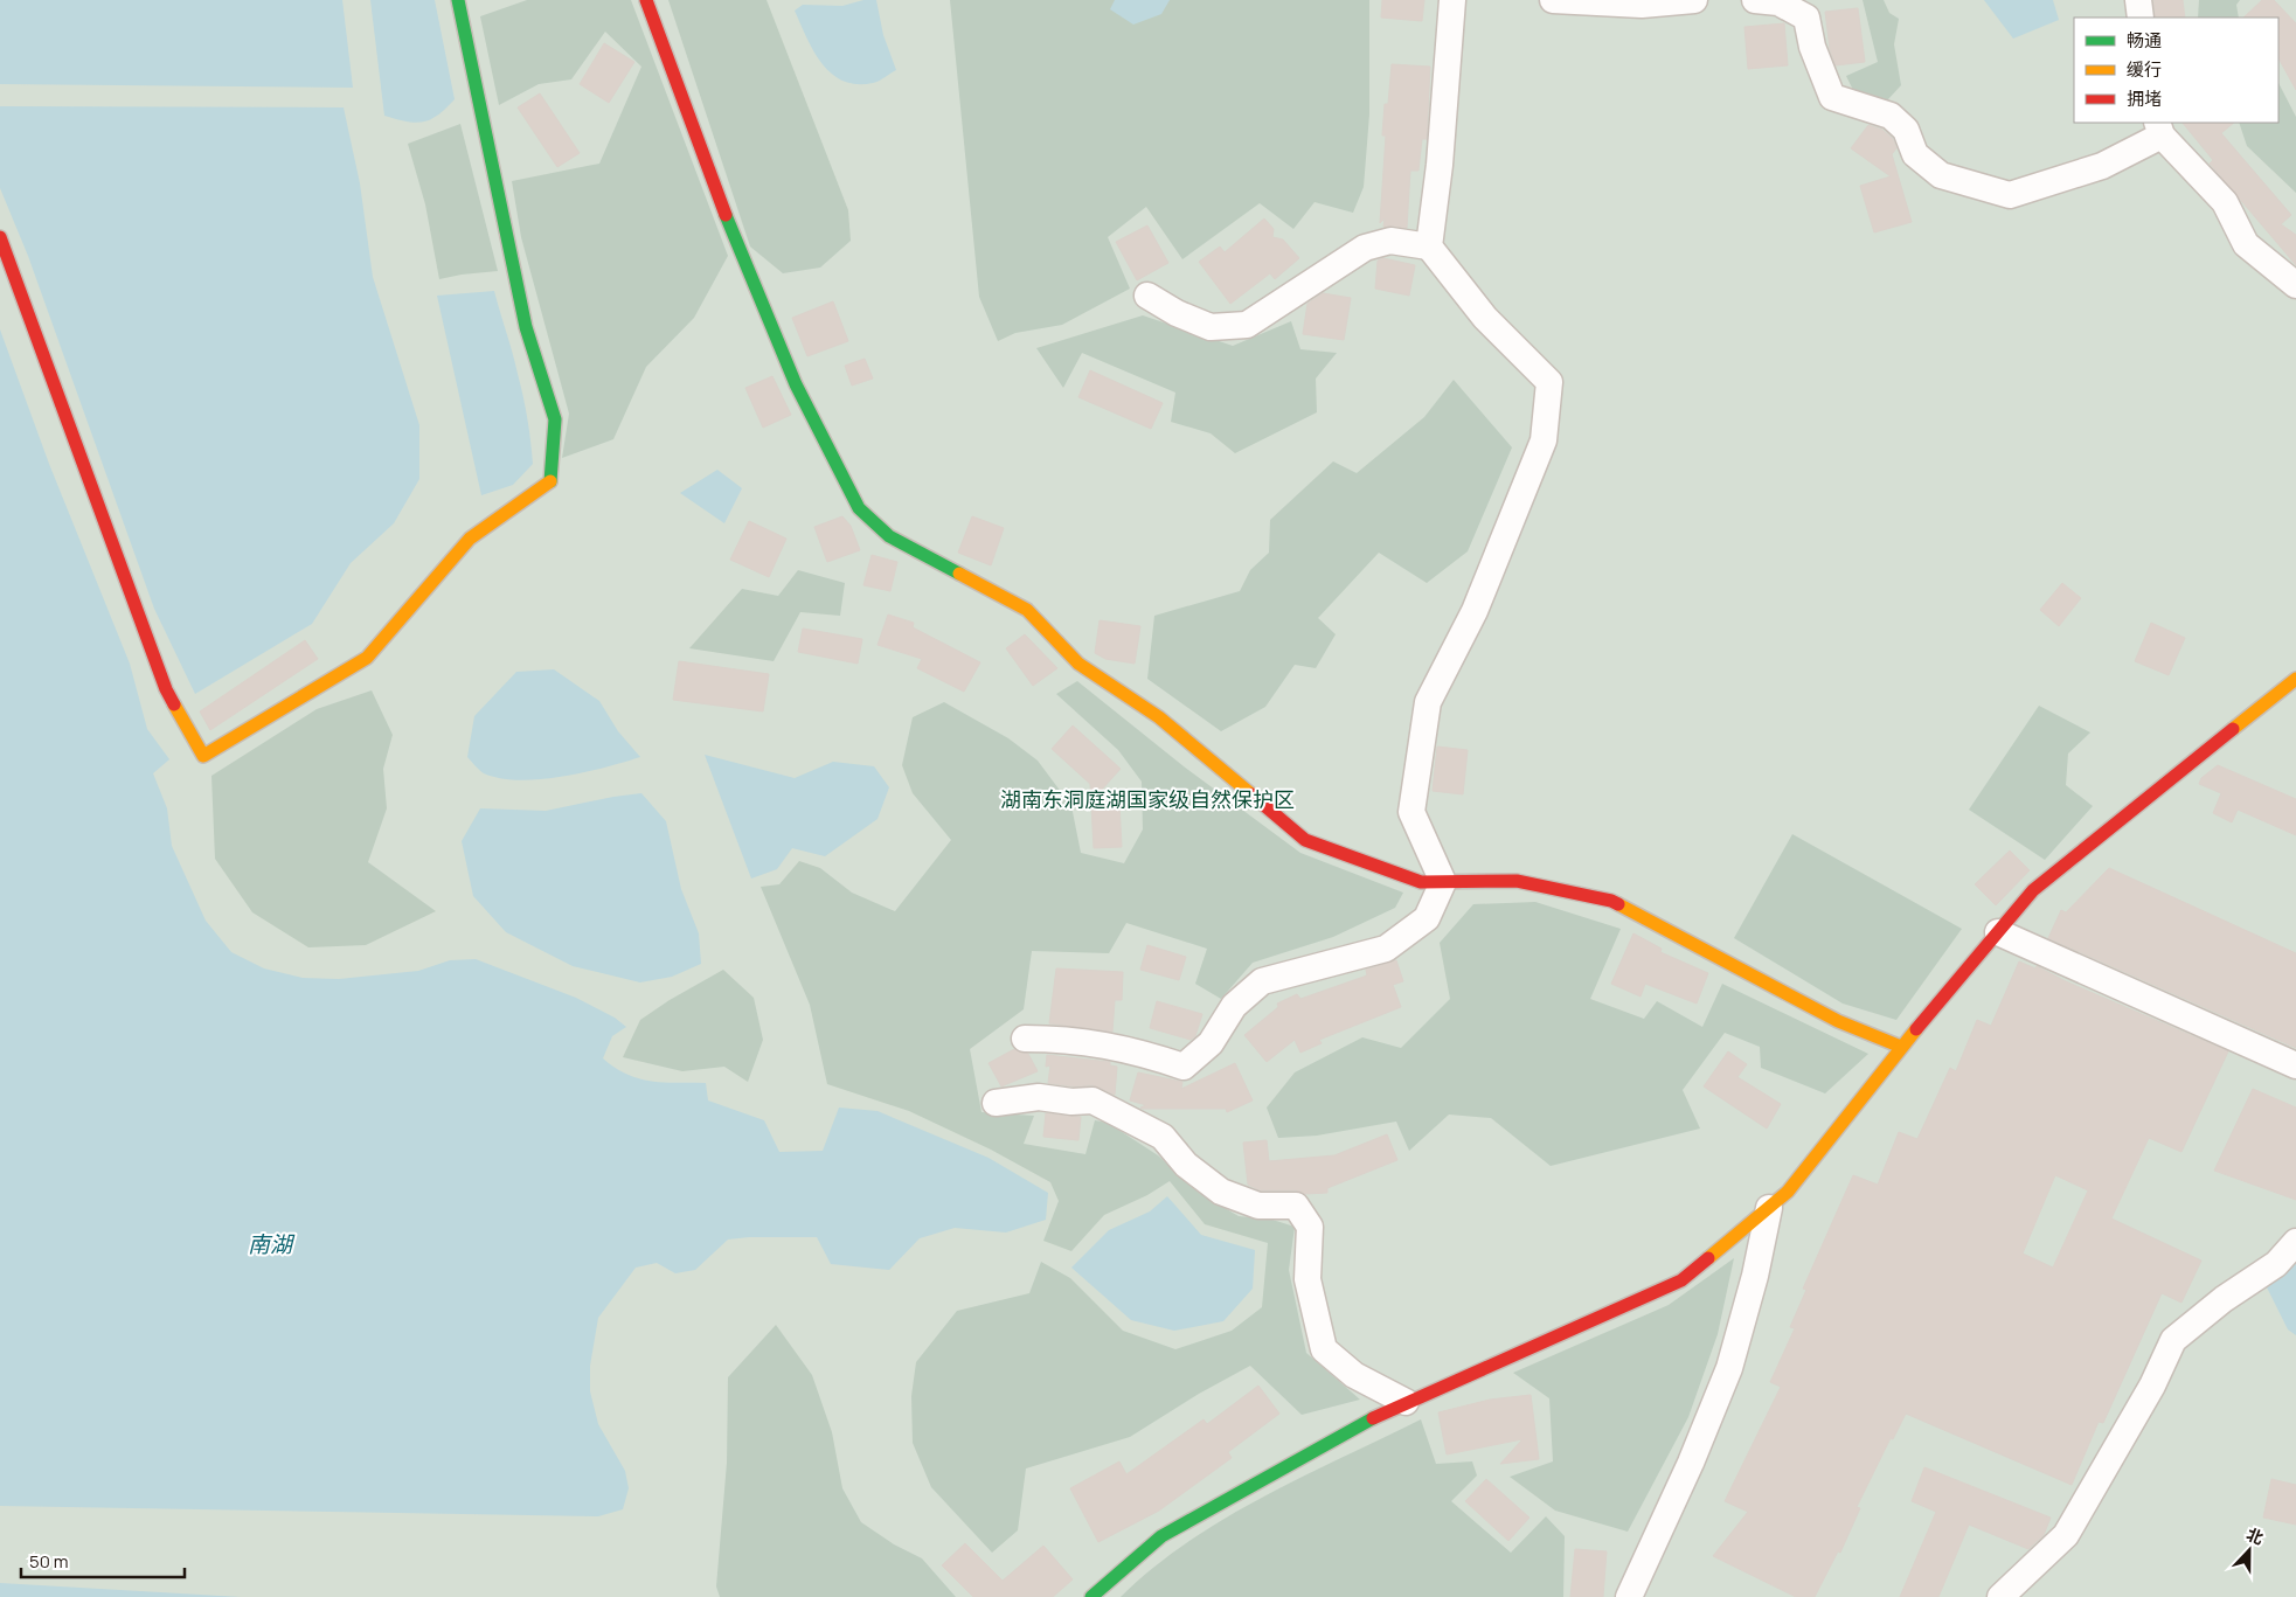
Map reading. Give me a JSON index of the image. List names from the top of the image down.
{
  "water": ["南湖"],
  "parks": ["湖南东洞庭湖国家级自然保护区"],
  "legend": ["畅通", "缓行", "拥堵"],
  "scale_bar": "50 m",
  "north": "top"
}
